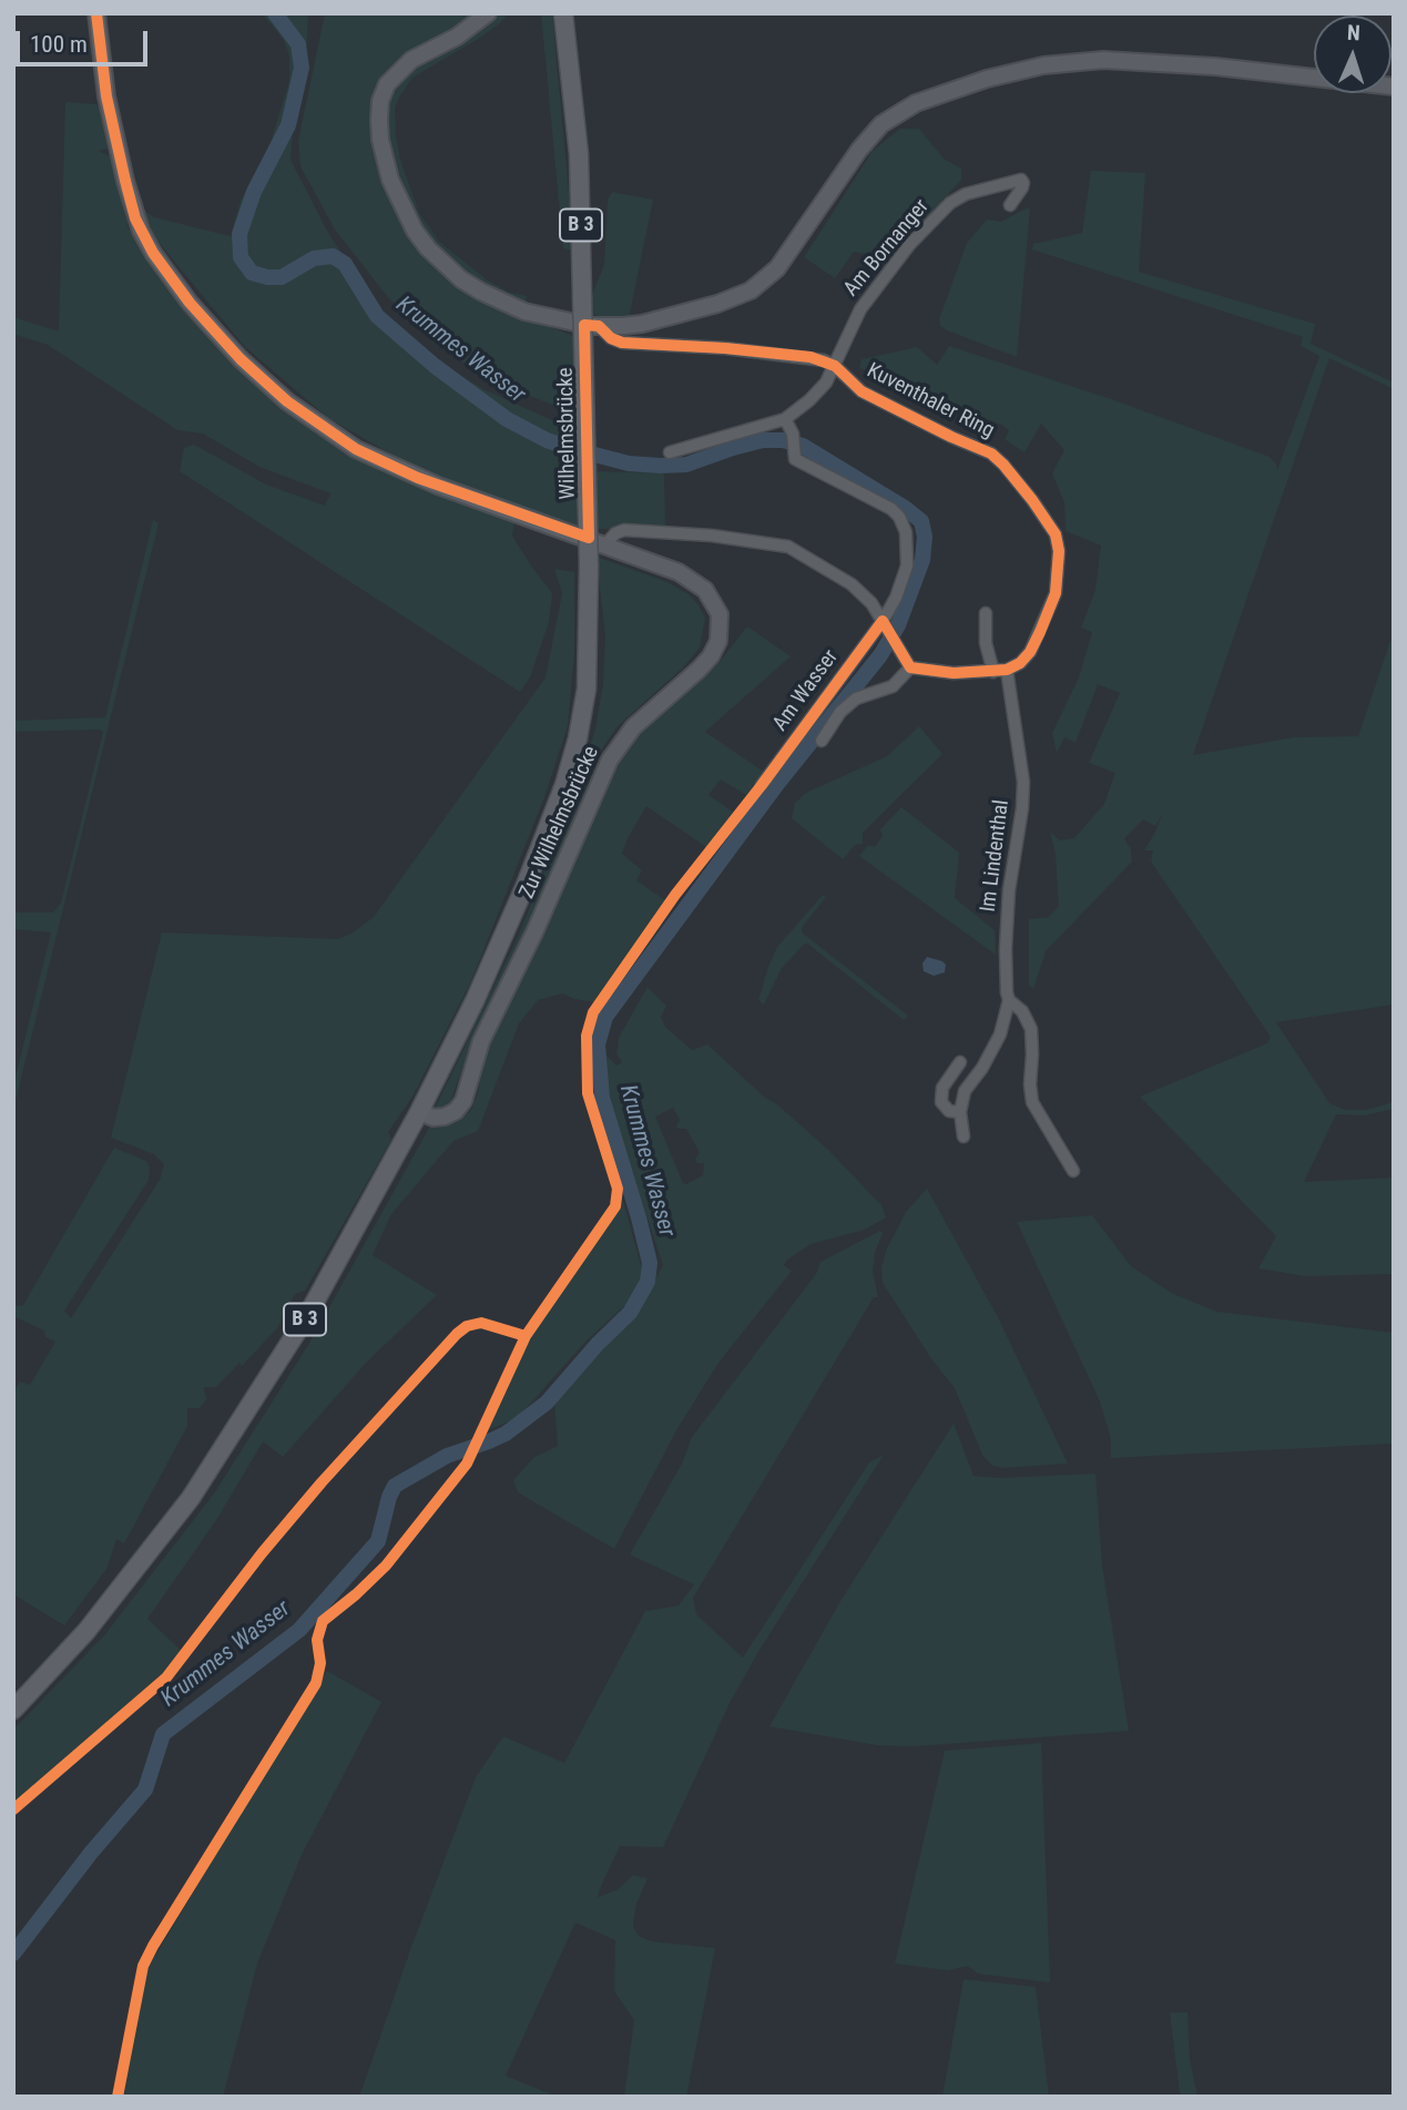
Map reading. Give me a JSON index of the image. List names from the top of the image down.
{
  "streets": {
    "main road": ["B 3"],
    "street": [
      "Am Bornanger",
      "Kuventhaler Ring",
      "Wilhelmsbrücke",
      "Am Wasser",
      "Zur Wilhelmsbrücke",
      "Im Lindenthal"
    ]
  },
  "crossings": [
    ["B 3", "Zur Wilhelmsbrücke"],
    ["Am Bornanger", "Kuventhaler Ring"],
    ["Am Bornanger", "Am Wasser"],
    ["Kuventhaler Ring", "Wilhelmsbrücke"],
    ["Kuventhaler Ring", "Im Lindenthal"],
    ["Wilhelmsbrücke", "Zur Wilhelmsbrücke"]
  ],
  "water": ["Krummes Wasser"],
  "scale_bar": "100 m",
  "north": "top"
}
